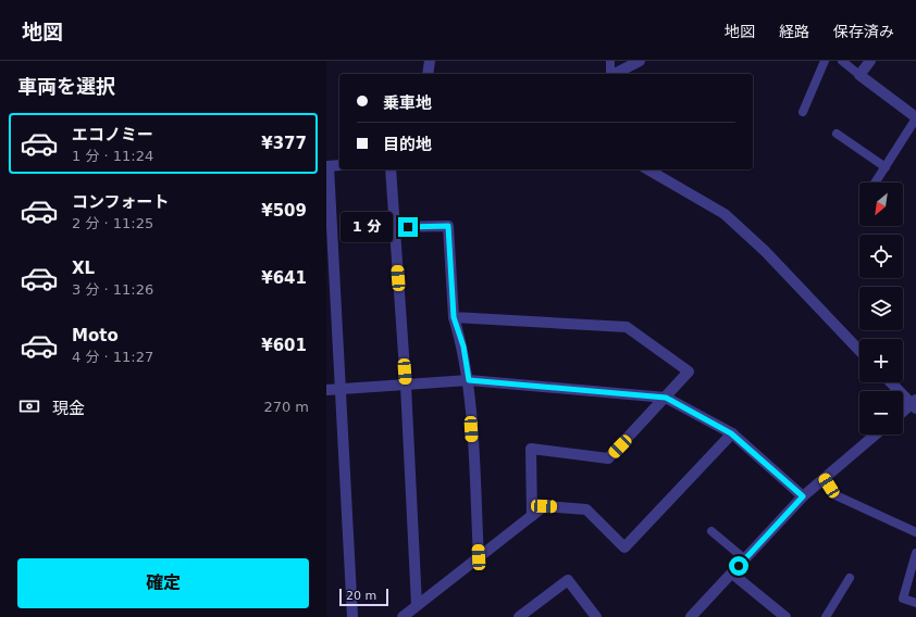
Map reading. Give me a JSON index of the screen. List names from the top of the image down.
{
  "scale_bar": "20 m",
  "north": "bottom left",
  "page": {
    "header": "地図",
    "nav": ["地図", "経路", "保存済み"],
    "heading": "車両を選択",
    "banner": ["乗車地", "目的地"],
    "list": [
      {
        "name": "エコノミー",
        "note": "1 分 · 11:24",
        "value": "¥377"
      },
      {
        "name": "コンフォート",
        "note": "2 分 · 11:25",
        "value": "¥509"
      },
      {
        "name": "XL",
        "note": "3 分 · 11:26",
        "value": "¥641"
      },
      {
        "name": "Moto",
        "note": "4 分 · 11:27",
        "value": "¥601"
      }
    ],
    "map_buttons": ["+", "−"],
    "bubble": "1 分",
    "pay": ["現金", "270 m"],
    "buttons": "確定",
    "scale": "20 m"
  }
}
